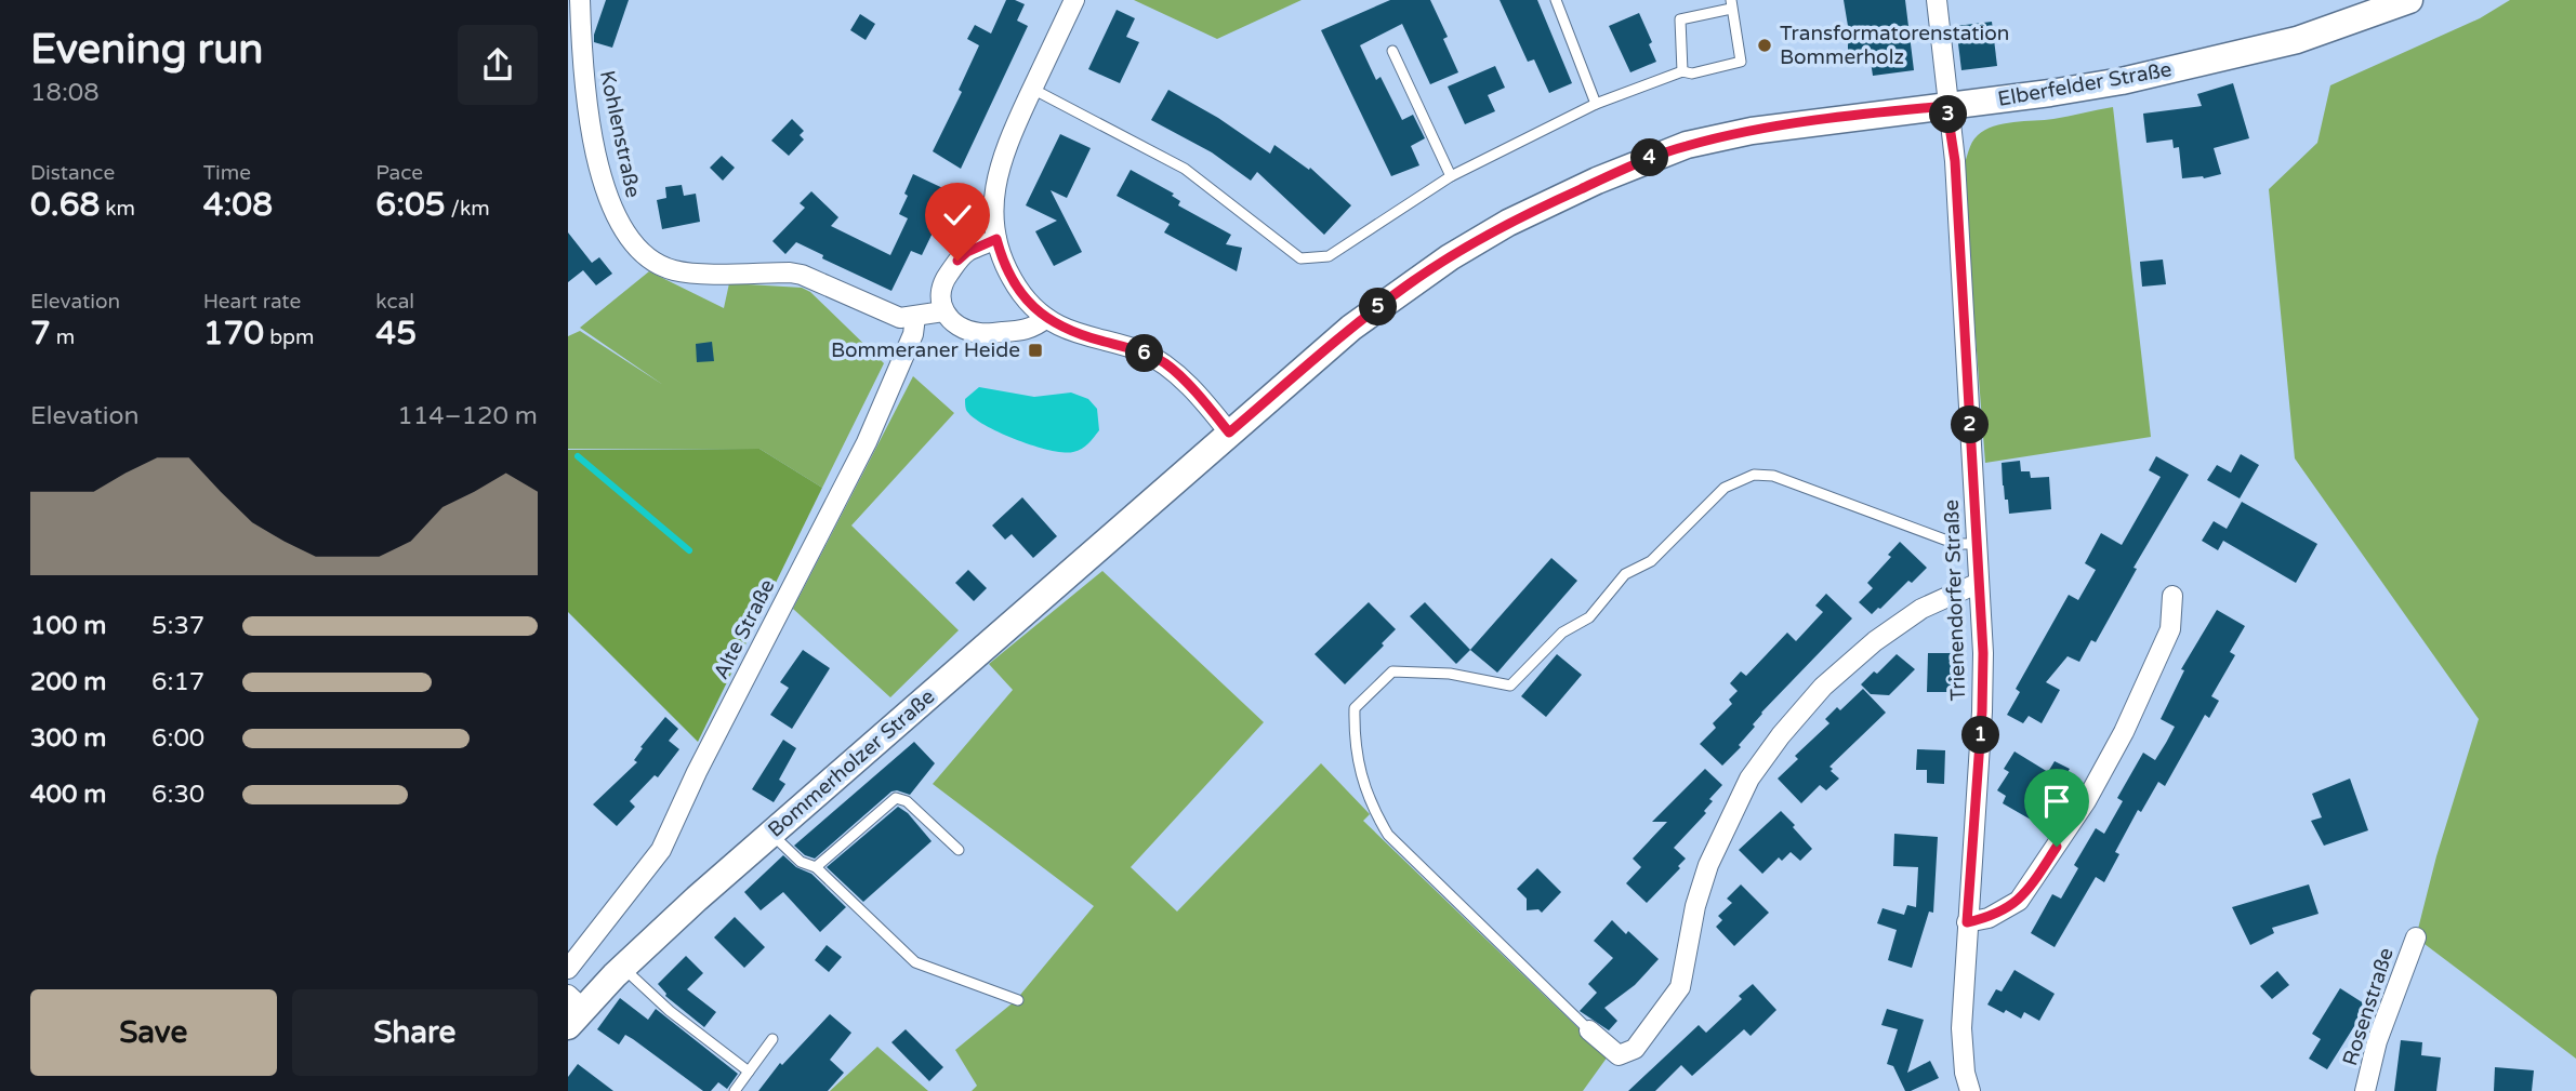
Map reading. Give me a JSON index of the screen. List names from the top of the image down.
{
  "streets": {
    "main road": ["Elberfelder Straße", "Bommerholzer Straße"],
    "street": [
      "Kohlenstraße",
      "Trienendorfer Straße",
      "Alte Straße",
      "Rosenstraße"
    ]
  },
  "crossings": [
    ["Elberfelder Straße", "Trienendorfer Straße"],
    ["Elberfelder Straße", "Bommerholzer Straße"],
    ["Kohlenstraße", "Alte Straße"]
  ],
  "places": {
    "other": ["Transformatorenstation Bommerholz"],
    "transit": ["Bommeraner Heide"]
  },
  "page": {
    "heading": ["Evening run", "18:08"],
    "pins": [
      "3",
      "4",
      "5",
      "6",
      "2",
      "1"
    ],
    "stats": [
      ["Distance", "0.68 km"],
      ["Time", "4:08"],
      ["Pace", "6:05 /km"],
      ["Elevation", "7 m"],
      ["Heart rate", "170 bpm"],
      ["kcal", "45"]
    ],
    "chart": ["Elevation", "114–120 m"],
    "list": [
      {
        "name": "100 m",
        "note": "5:37"
      },
      {
        "name": "200 m",
        "note": "6:17"
      },
      {
        "name": "300 m",
        "note": "6:00"
      },
      {
        "name": "400 m",
        "note": "6:30"
      }
    ],
    "buttons": ["Save", "Share"]
  }
}
